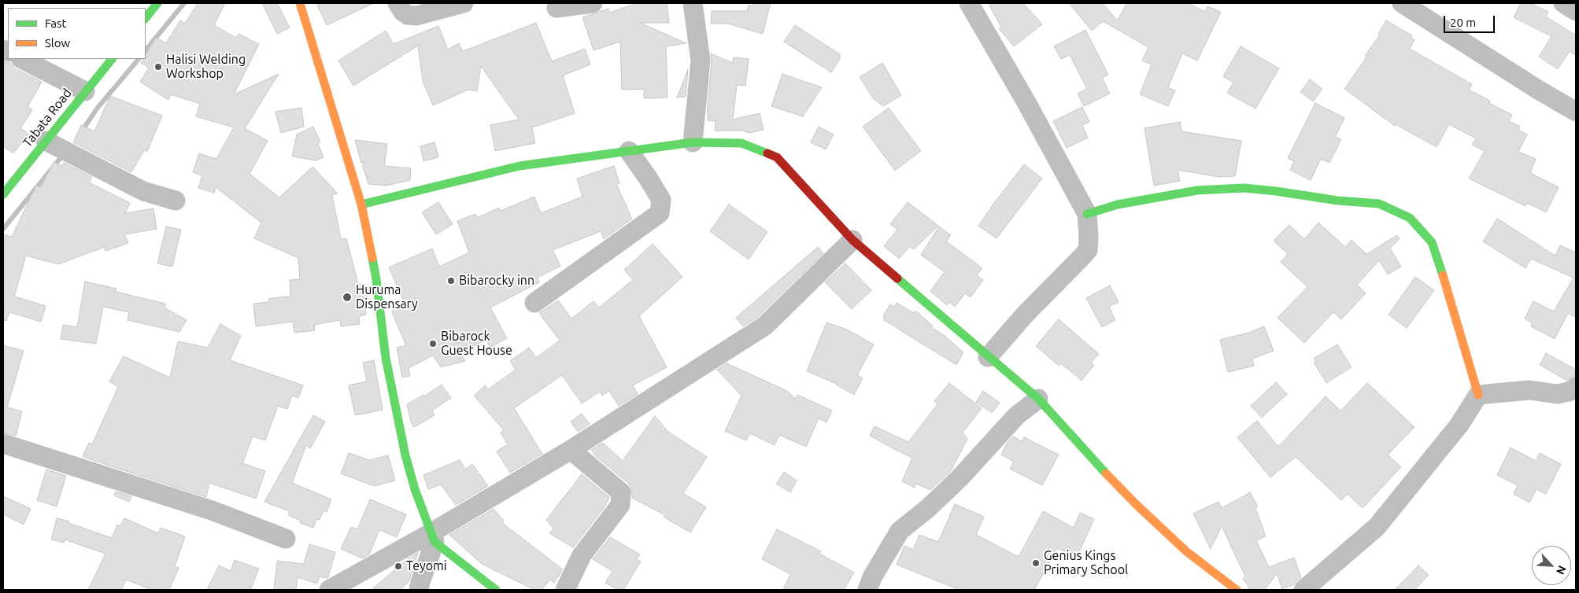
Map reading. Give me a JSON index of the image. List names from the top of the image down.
{
  "streets": {
    "street": ["Tabata Road"]
  },
  "places": [
    "Halisi Welding Workshop",
    "Bibarocky inn",
    "Huruma Dispensary",
    "Bibarock Guest House",
    "Genius Kings Primary School",
    "Teyomi"
  ],
  "legend": ["Fast", "Slow"],
  "scale_bar": "20 m",
  "north": "bottom right"
}
